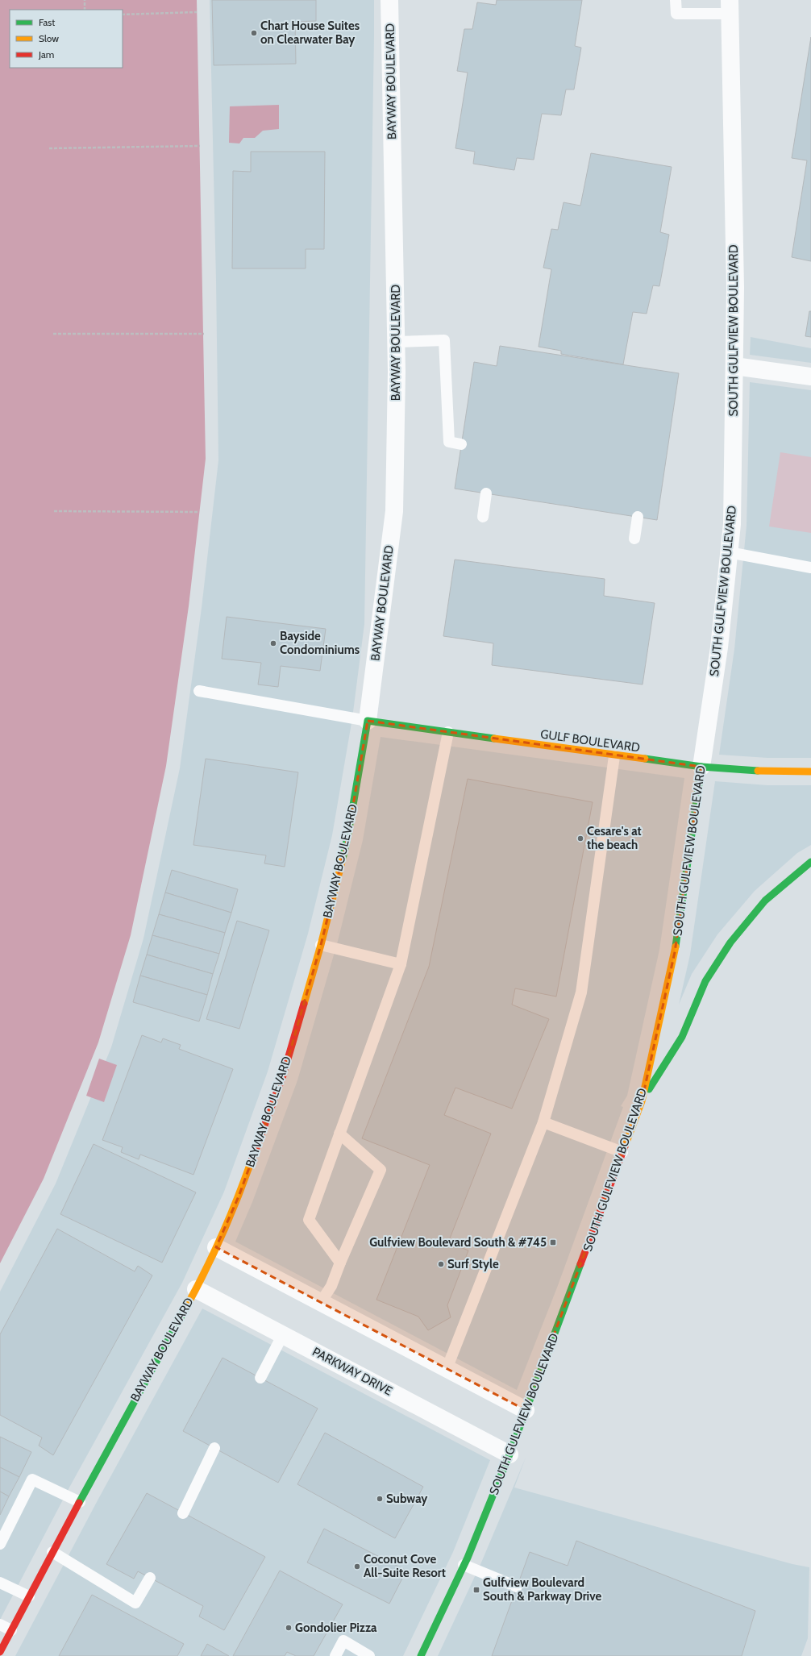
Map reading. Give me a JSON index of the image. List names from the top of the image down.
{
  "streets": {
    "street": [
      "BAYWAY BOULEVARD",
      "SOUTH GULFVIEW BOULEVARD",
      "GULF BOULEVARD",
      "PARKWAY DRIVE"
    ]
  },
  "crossings": [
    ["BAYWAY BOULEVARD", "GULF BOULEVARD"],
    ["BAYWAY BOULEVARD", "PARKWAY DRIVE"],
    ["SOUTH GULFVIEW BOULEVARD", "GULF BOULEVARD"],
    ["SOUTH GULFVIEW BOULEVARD", "PARKWAY DRIVE"]
  ],
  "places": {
    "other": [
      "Chart House Suites on Clearwater Bay",
      "Bayside Condominiums",
      "Cesare's at the beach",
      "Surf Style",
      "Subway",
      "Coconut Cove All-Suite Resort",
      "Gondolier Pizza"
    ],
    "transit": ["Gulfview Boulevard South & #745", "Gulfview Boulevard South & Parkway Drive"]
  },
  "legend": ["Fast", "Slow", "Jam"]
}
